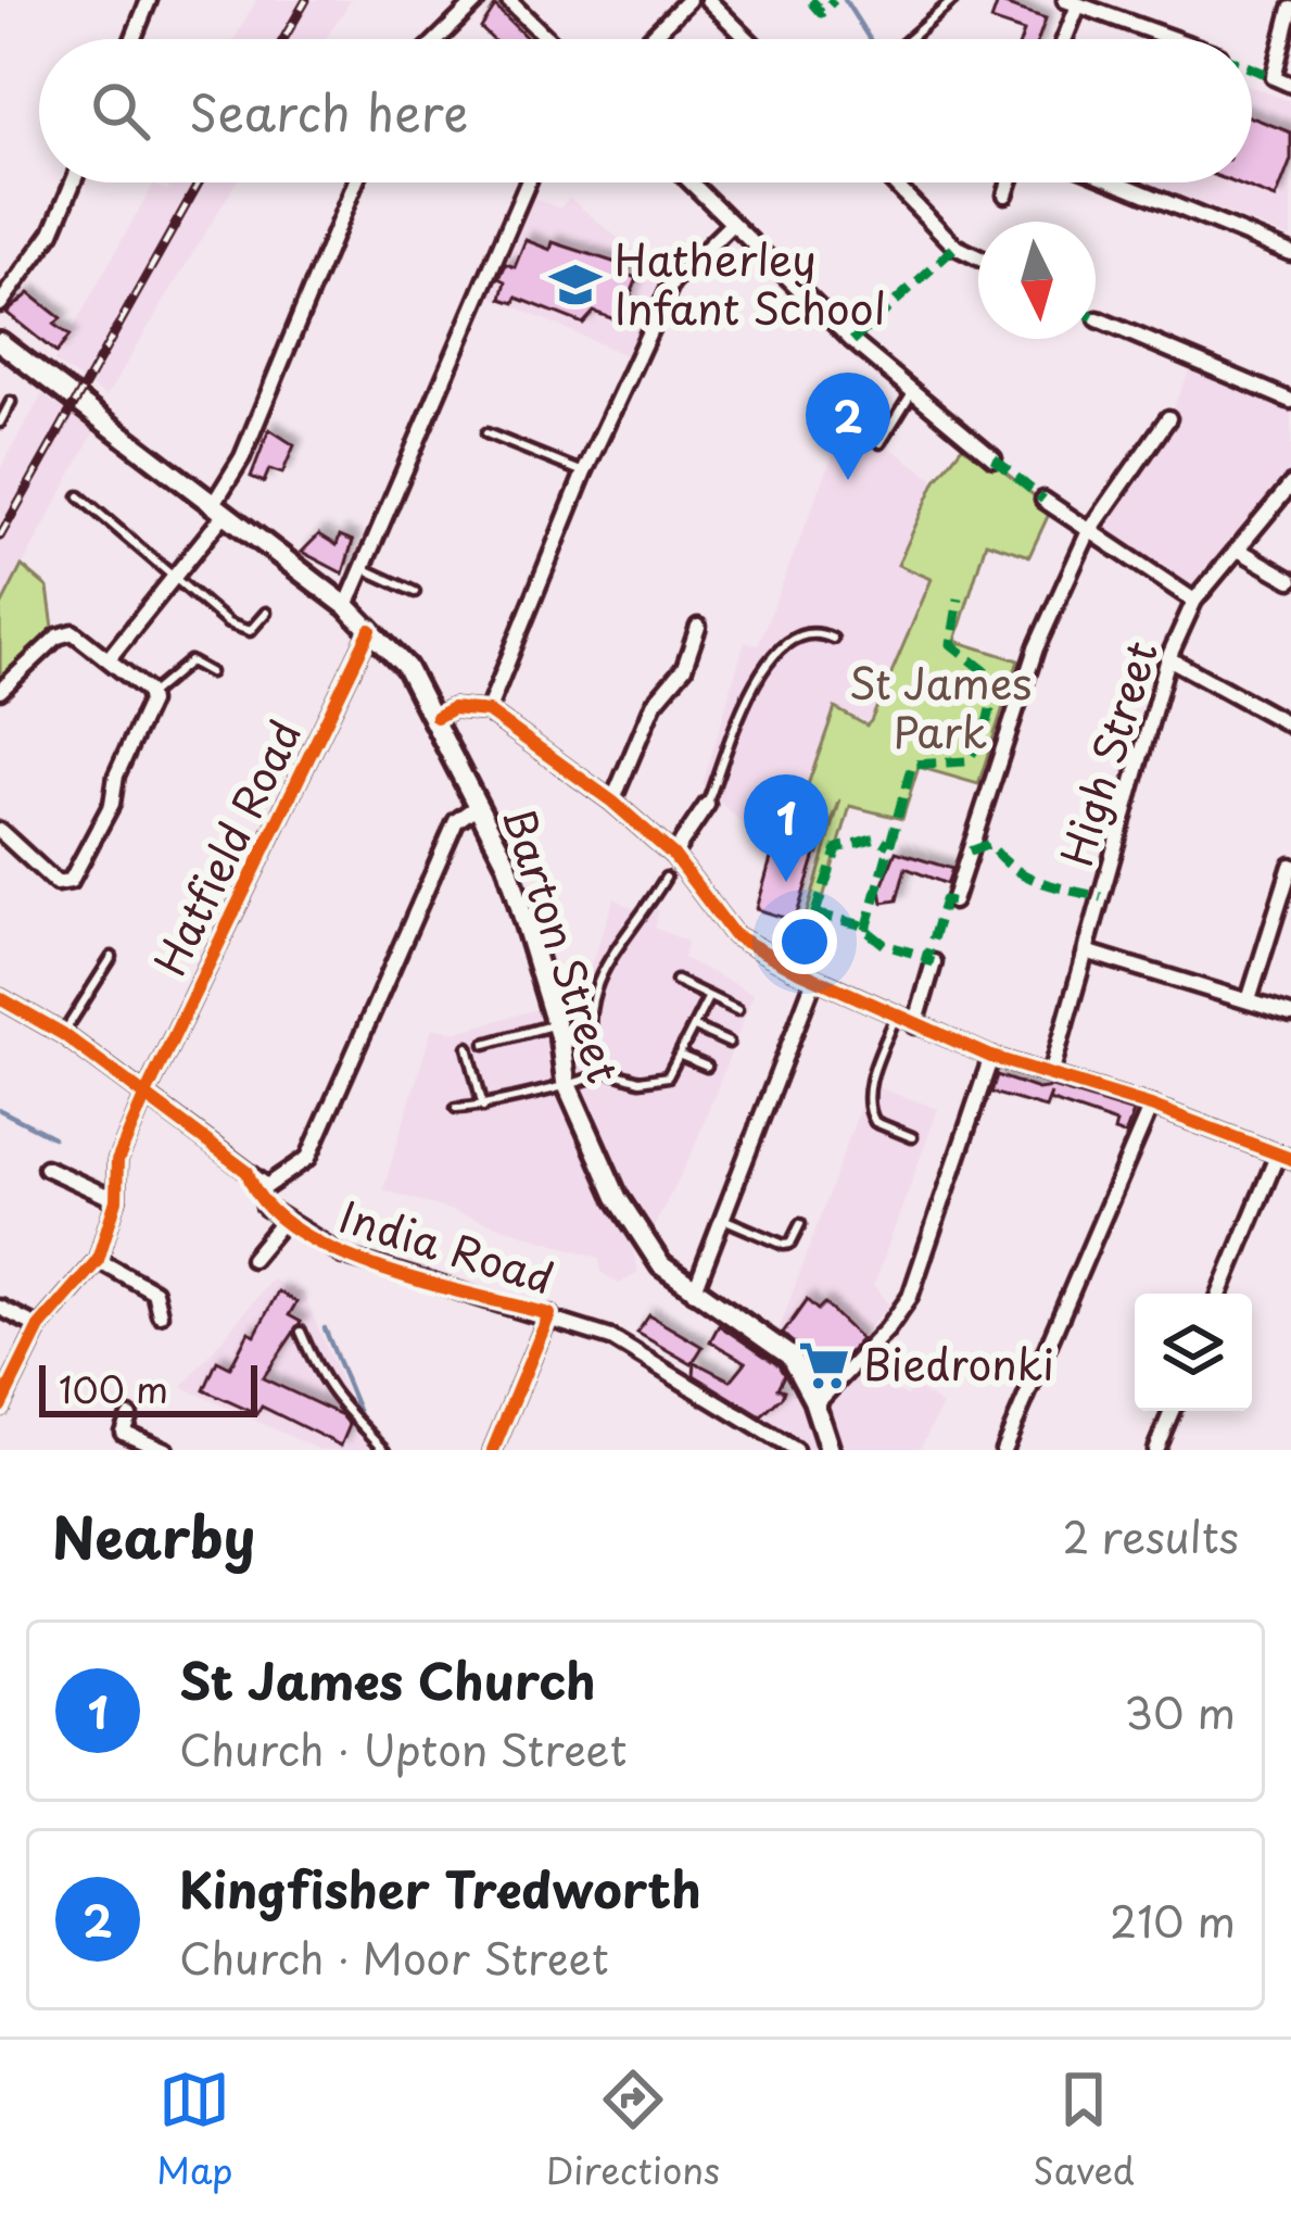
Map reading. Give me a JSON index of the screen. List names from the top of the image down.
{
  "streets": {
    "main road": ["Barton Street"],
    "street": ["High Street", "Hatfield Road", "India Road"]
  },
  "crossings": [
    ["Hatfield Road", "Barton Street"]
  ],
  "parks": ["St James Park"],
  "places": {
    "school or university": ["Hatherley Infant School"],
    "supermarket": ["Biedronki"]
  },
  "scale_bar": "100 m",
  "north": "bottom",
  "page": {
    "search": "Search here",
    "pins": ["2", "1"],
    "scale": "100 m",
    "heading": ["Nearby", "2 results"],
    "list": [
      {
        "mark": "1",
        "name": "St James Church",
        "note": "Church · Upton Street",
        "value": "30 m"
      },
      {
        "mark": "2",
        "name": "Kingfisher Tredworth",
        "note": "Church · Moor Street",
        "value": "210 m"
      }
    ],
    "nav": ["Map", "Directions", "Saved"]
  }
}
